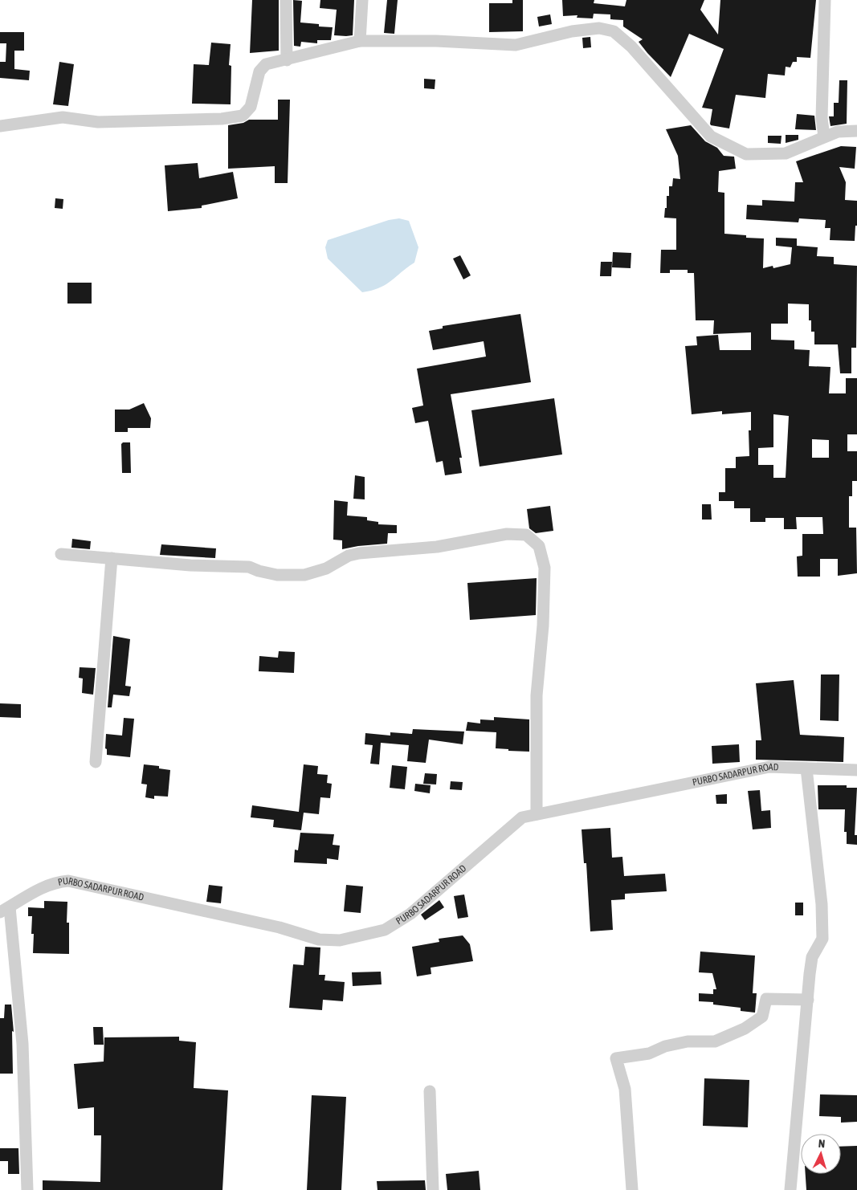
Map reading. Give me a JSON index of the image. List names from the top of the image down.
{
  "streets": {
    "street": ["PURBO SADARPUR ROAD"]
  },
  "north": "top"
}
